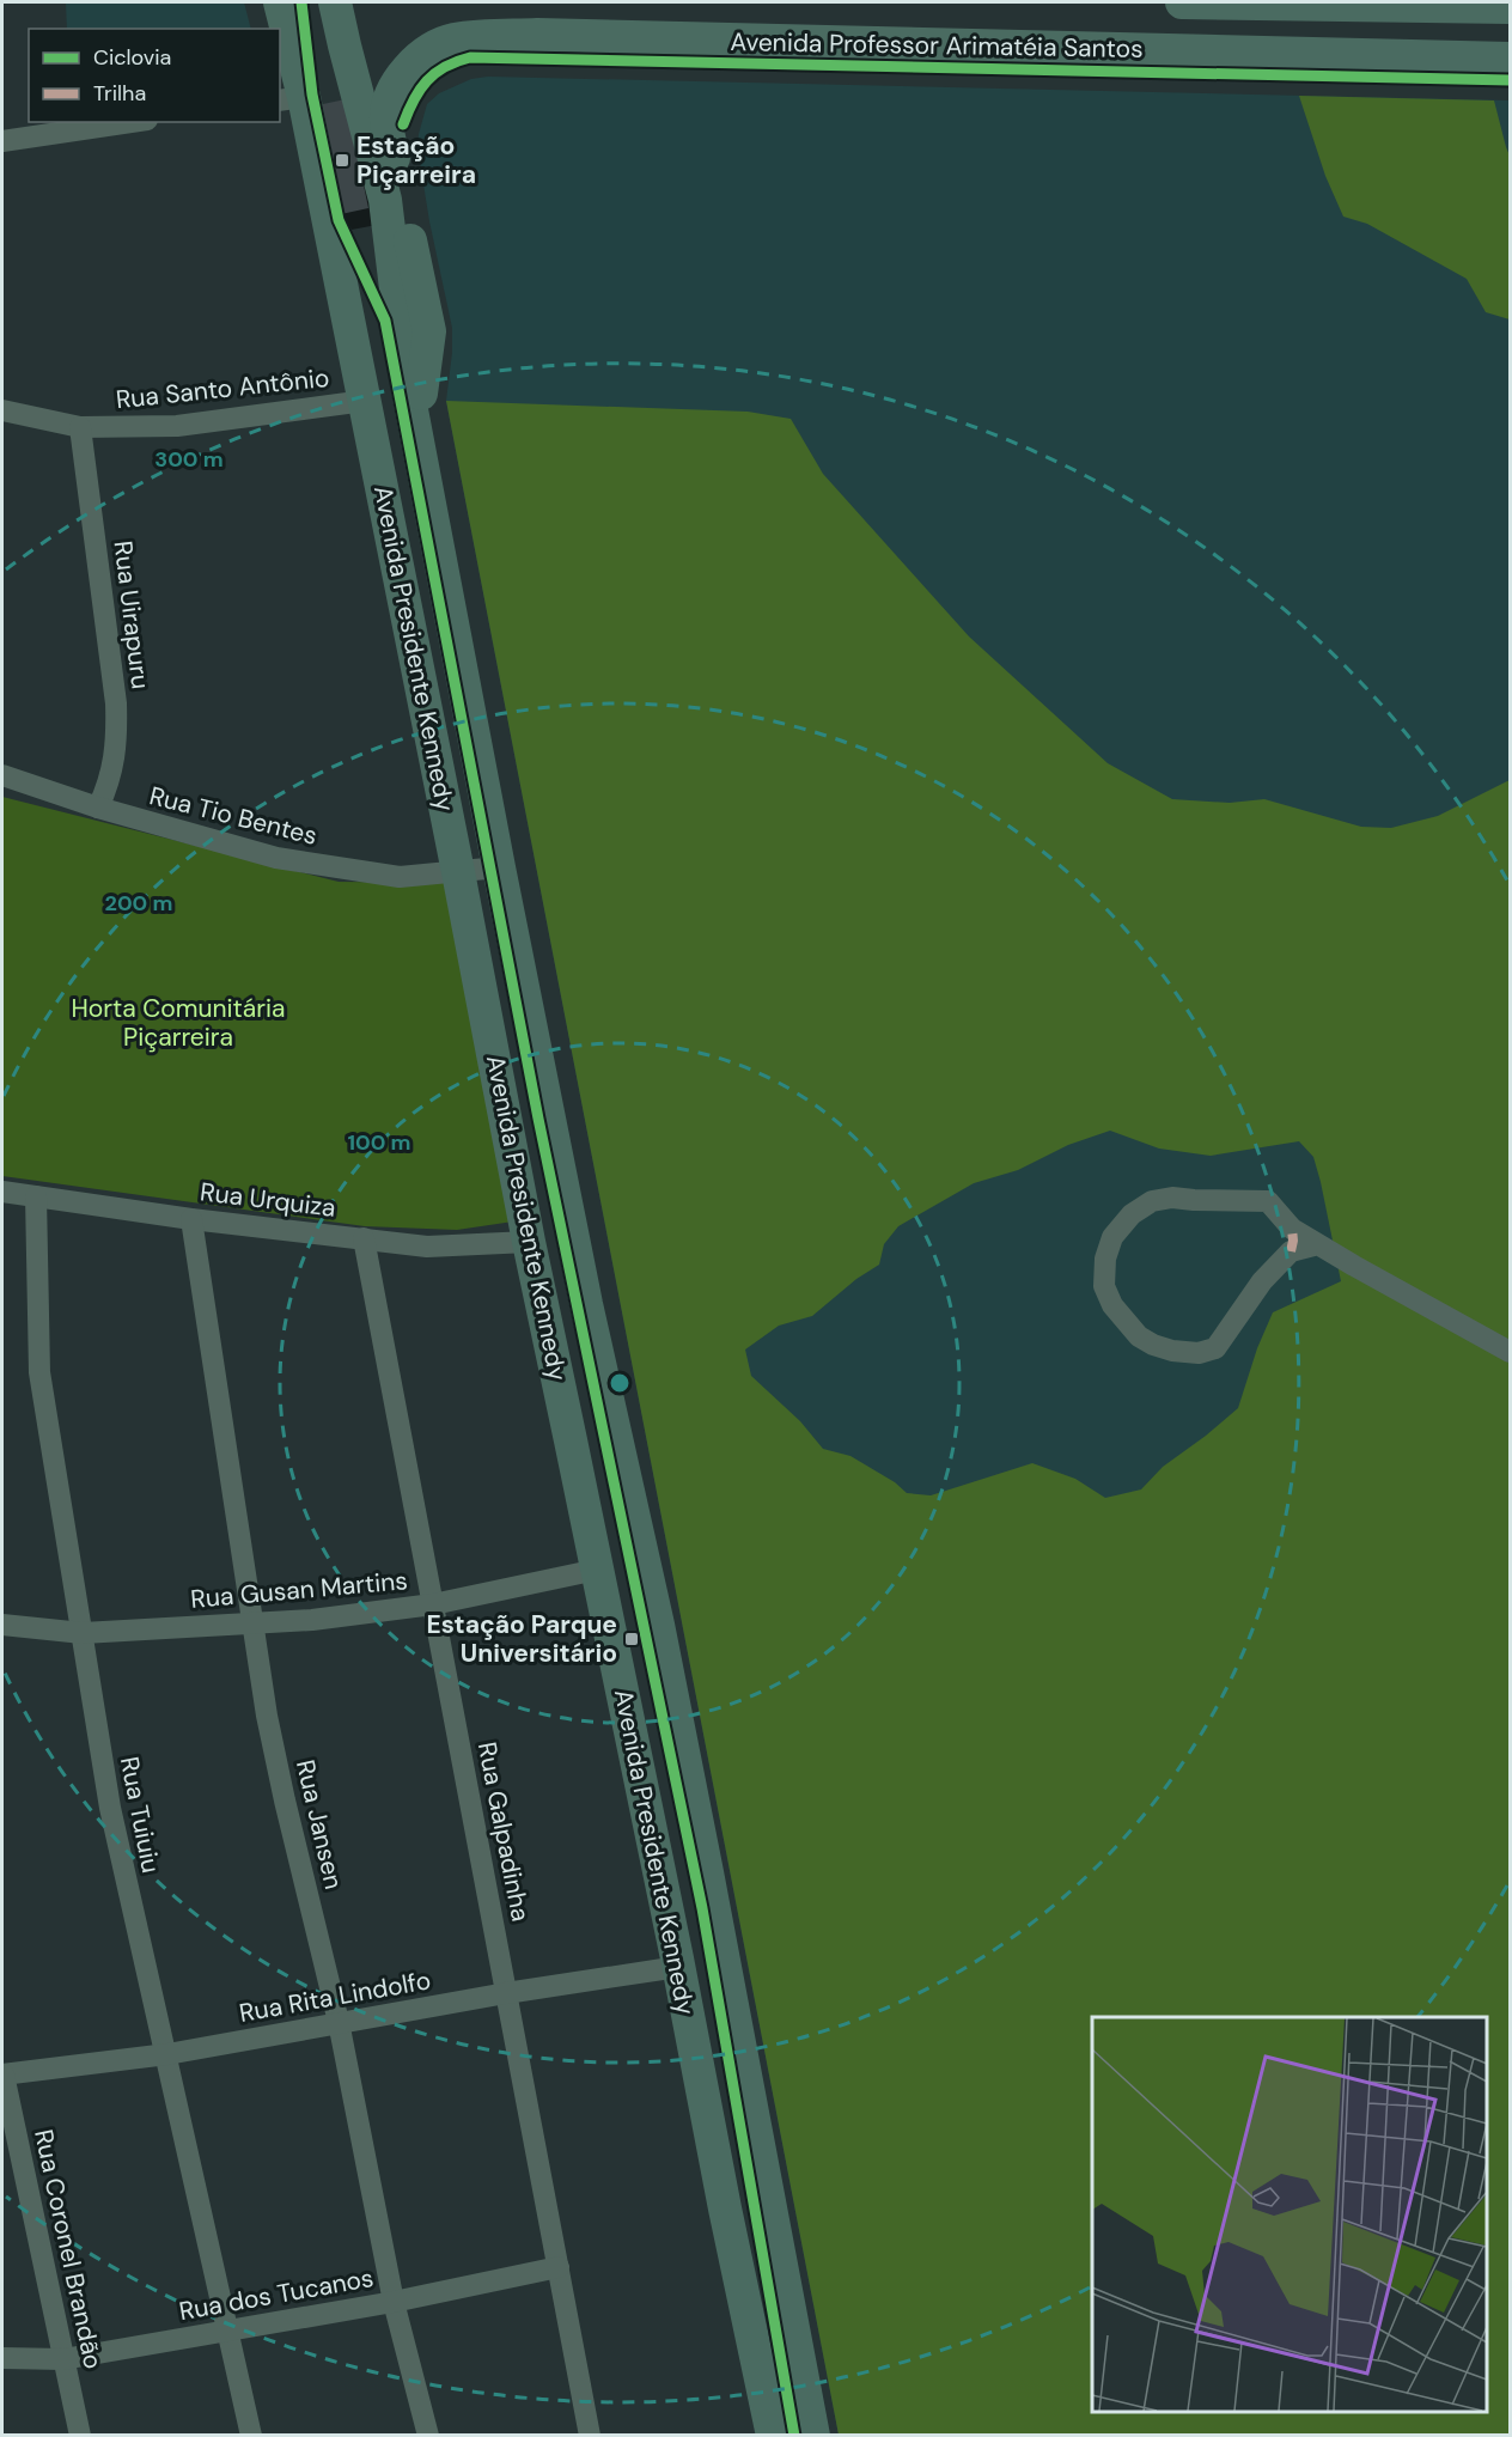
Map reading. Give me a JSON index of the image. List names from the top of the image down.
{
  "streets": {
    "main road": ["Avenida Professor Arimatéia Santos", "Avenida Presidente Kennedy"],
    "street": [
      "Rua Santo Antônio",
      "Rua Uirapuru",
      "Rua Tio Bentes",
      "Rua Urquiza",
      "Rua Gusan Martins",
      "Rua Tuiuiu",
      "Rua Jansen",
      "Rua Galpadinha",
      "Rua Rita Lindolfo",
      "Rua Coronel Brandão",
      "Rua dos Tucanos"
    ]
  },
  "crossings": [
    ["Avenida Professor Arimatéia Santos", "Avenida Presidente Kennedy"],
    ["Rua Santo Antônio", "Rua Uirapuru"],
    ["Rua Santo Antônio", "Avenida Presidente Kennedy"],
    ["Rua Uirapuru", "Rua Tio Bentes"],
    ["Avenida Presidente Kennedy", "Rua Tio Bentes"],
    ["Avenida Presidente Kennedy", "Rua Urquiza"],
    ["Avenida Presidente Kennedy", "Rua Gusan Martins"],
    ["Avenida Presidente Kennedy", "Rua Rita Lindolfo"],
    ["Rua Urquiza", "Rua Tuiuiu"],
    ["Rua Urquiza", "Rua Jansen"],
    ["Rua Urquiza", "Rua Galpadinha"],
    ["Rua Gusan Martins", "Rua Tuiuiu"],
    ["Rua Gusan Martins", "Rua Jansen"],
    ["Rua Gusan Martins", "Rua Galpadinha"],
    ["Rua Tuiuiu", "Rua Rita Lindolfo"],
    ["Rua Tuiuiu", "Rua dos Tucanos"],
    ["Rua Jansen", "Rua Rita Lindolfo"],
    ["Rua Jansen", "Rua dos Tucanos"],
    ["Rua Galpadinha", "Rua Rita Lindolfo"],
    ["Rua Galpadinha", "Rua dos Tucanos"],
    ["Rua Rita Lindolfo", "Rua Coronel Brandão"],
    ["Rua Coronel Brandão", "Rua dos Tucanos"]
  ],
  "parks": ["Horta Comunitária Piçarreira"],
  "places": {
    "transit": ["Estação Piçarreira", "Estação Parque Universitário"]
  },
  "legend": ["Ciclovia", "Trilha"],
  "rings": ["300 m", "200 m", "100 m"]
}
